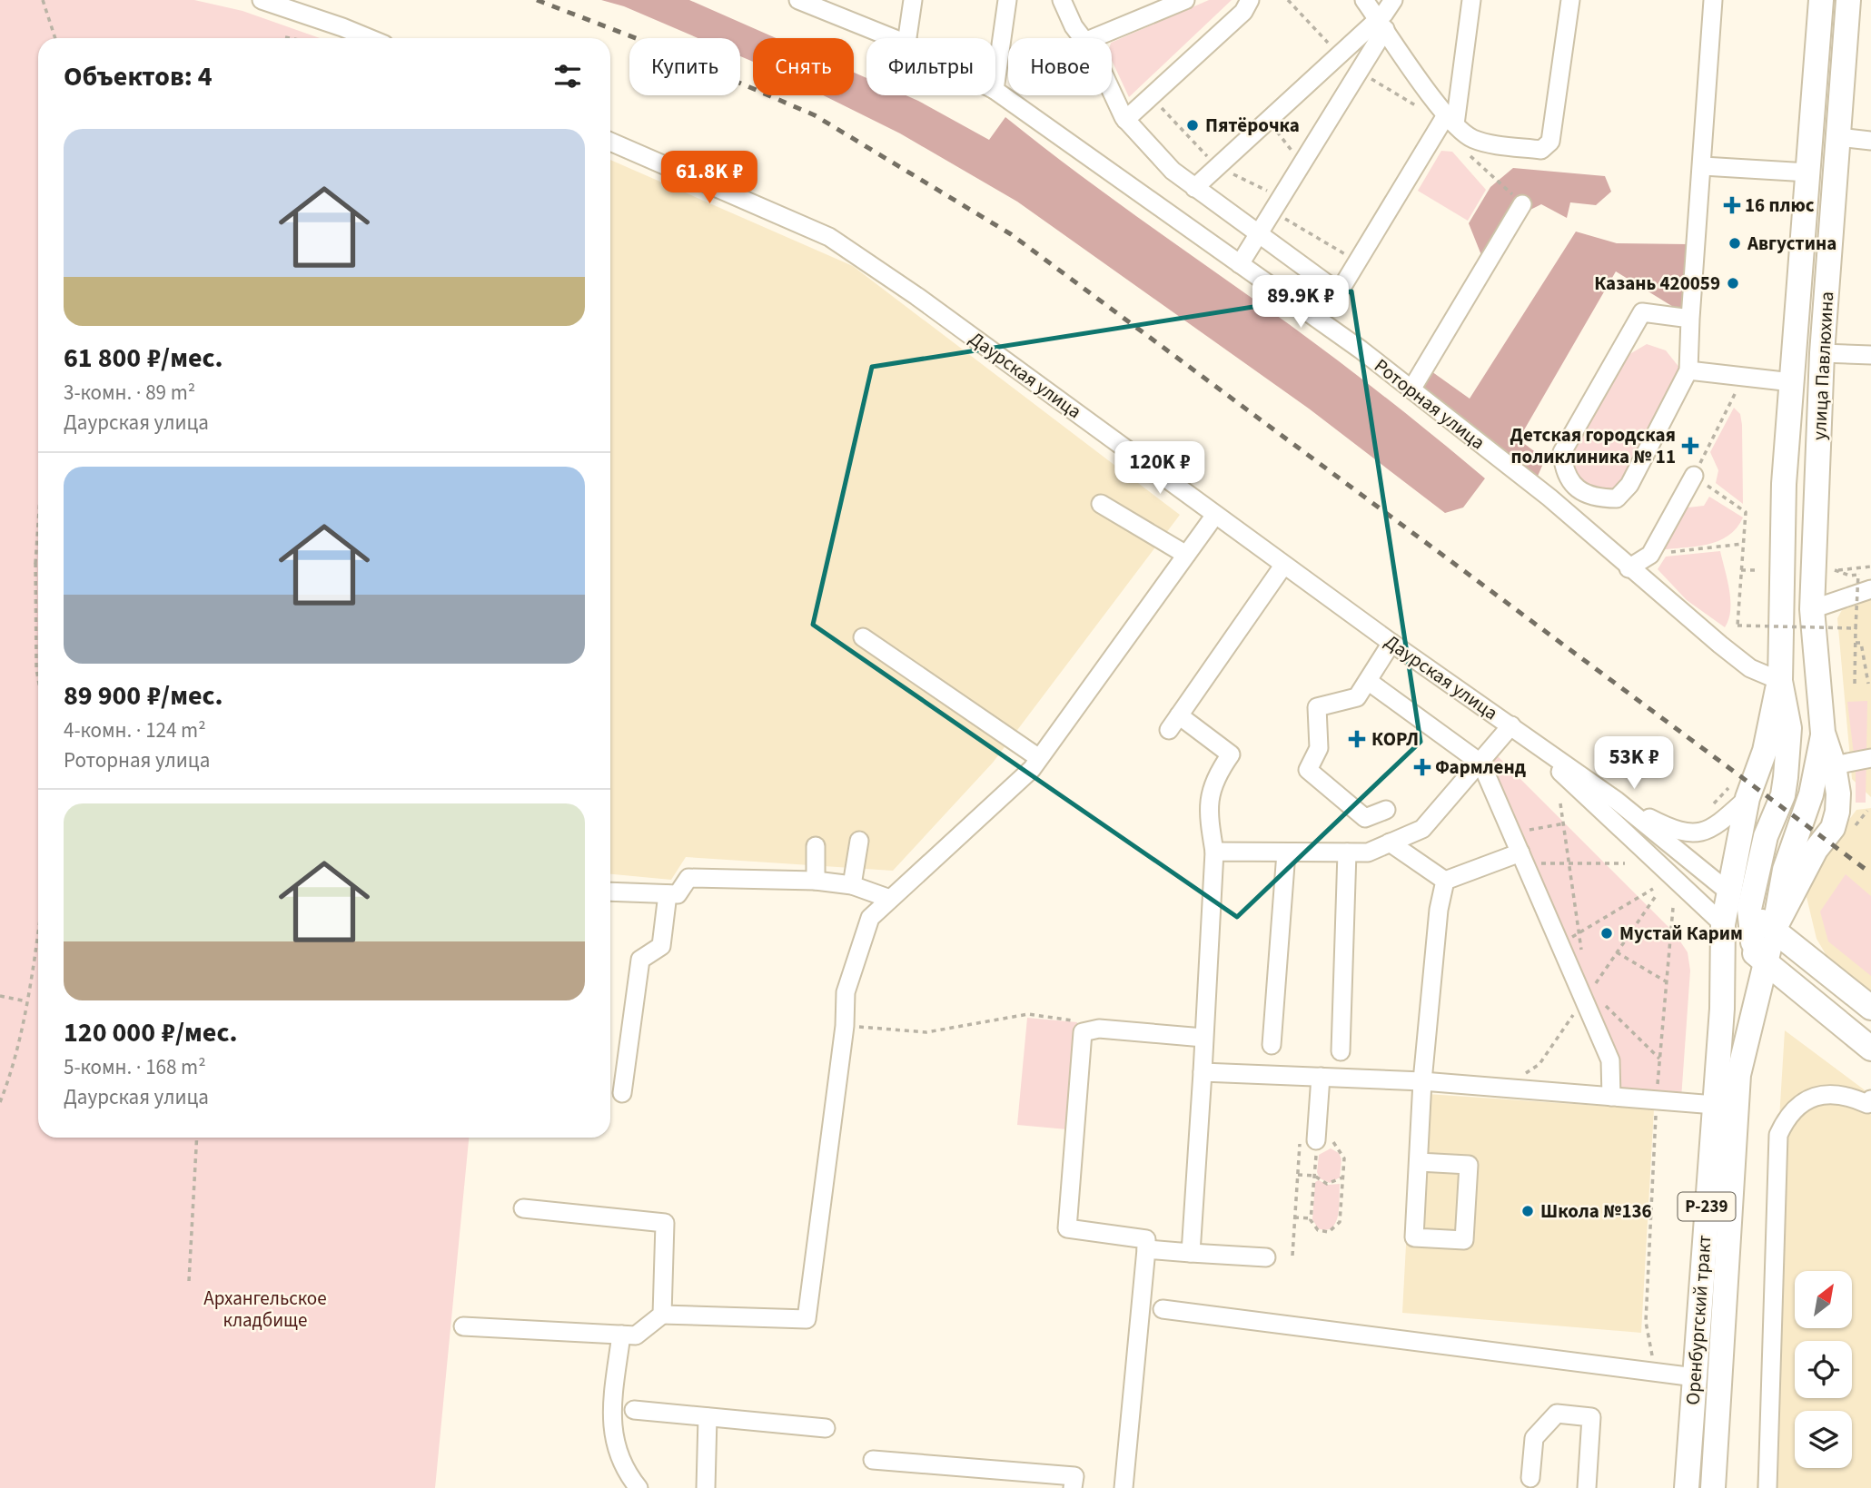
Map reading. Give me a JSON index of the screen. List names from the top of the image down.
{
  "streets": {
    "main road": [
      "улица Павлюхина",
      "Даурская улица",
      "Р-239",
      "Оренбургский тракт"
    ],
    "street": ["Роторная улица"]
  },
  "crossings": [
    ["улица Павлюхина", "Даурская улица"],
    ["улица Павлюхина", "Роторная улица"],
    ["улица Павлюхина", "Оренбургский тракт"],
    ["Даурская улица", "Оренбургский тракт"]
  ],
  "parks": ["Архангельское кладбище"],
  "places": {
    "other": [
      "Пятёрочка",
      "Августина",
      "Казань 420059",
      "Мустай Карим",
      "Школа №136"
    ],
    "health": [
      "16 плюс",
      "Детская городская поликлиника № 11",
      "КОРЛ",
      "Фармленд"
    ]
  },
  "north": "top right",
  "page": {
    "chip": [
      "Купить",
      "Снять",
      "Фильтры",
      "Новое"
    ],
    "heading": "Объектов: 4",
    "list": [
      {
        "name": "61 800 ₽/мес.",
        "note": "3-комн. · 89 m² · Даурская улица"
      },
      {
        "name": "89 900 ₽/мес.",
        "note": "4-комн. · 124 m² · Роторная улица"
      },
      {
        "name": "120 000 ₽/мес.",
        "note": "5-комн. · 168 m² · Даурская улица"
      }
    ],
    "price": [
      "61.8K ₽",
      "89.9K ₽",
      "120K ₽",
      "53K ₽"
    ]
  }
}
